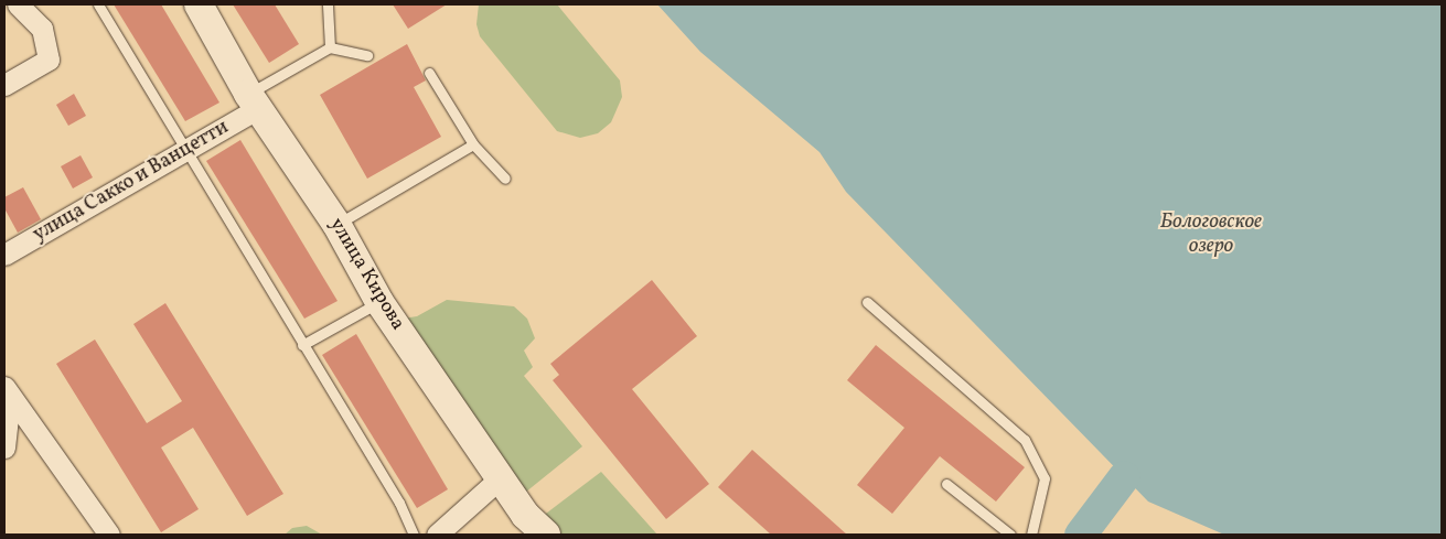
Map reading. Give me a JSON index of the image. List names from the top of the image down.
{
  "streets": {
    "main road": ["улица Кирова"],
    "street": ["улица Сакко и Ванцетти"]
  },
  "crossings": [
    ["улица Сакко и Ванцетти", "улица Кирова"]
  ],
  "water": ["Бологовское озеро"]
}
